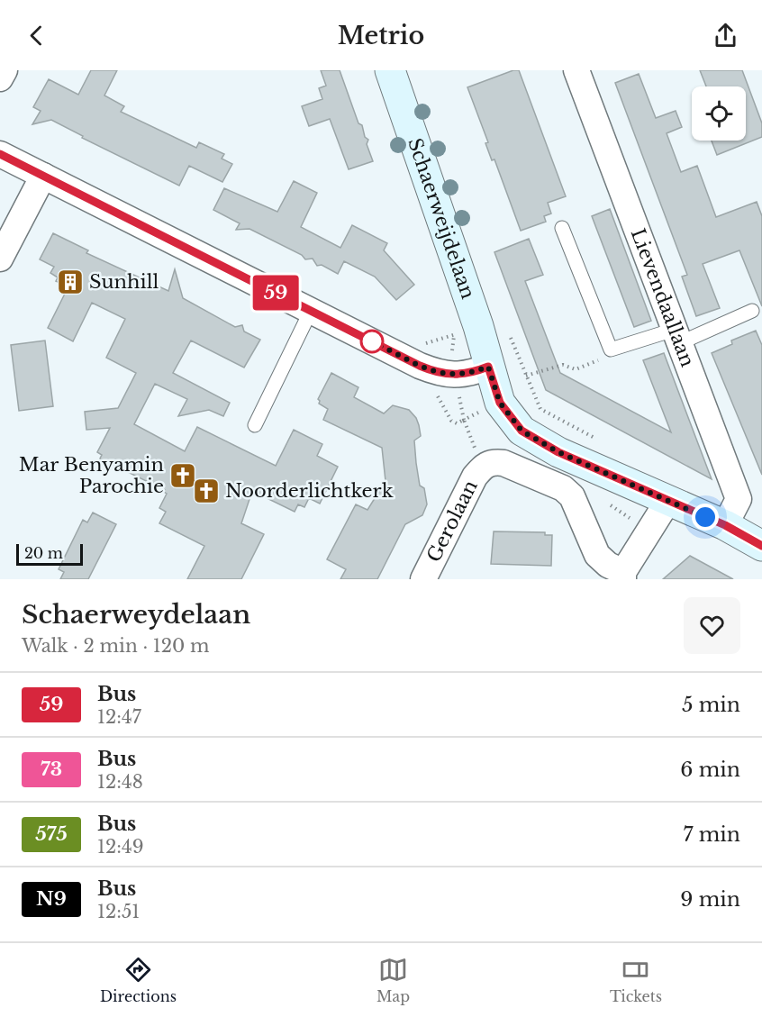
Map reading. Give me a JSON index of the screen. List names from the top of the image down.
{
  "streets": {
    "street": ["Schaerweijdelaan", "Lievendaallaan", "Gerolaan"]
  },
  "crossings": [
    ["Schaerweijdelaan", "Lievendaallaan"]
  ],
  "places": {
    "building": ["Sunhill"],
    "church": ["Mar Benyamin Parochie", "Noorderlichtkerk"]
  },
  "lines": ["bus line 59"],
  "scale_bar": "20 m",
  "page": {
    "header": "Metrio",
    "on_map": "59",
    "scale": "20 m",
    "heading": ["Schaerweydelaan", "Walk · 2 min · 120 m"],
    "list": [
      {
        "mark": "59",
        "name": "Bus",
        "note": "12:47",
        "value": "5 min"
      },
      {
        "mark": "73",
        "name": "Bus",
        "note": "12:48",
        "value": "6 min"
      },
      {
        "mark": "575",
        "name": "Bus",
        "note": "12:49",
        "value": "7 min"
      },
      {
        "mark": "N9",
        "name": "Bus",
        "note": "12:51",
        "value": "9 min"
      }
    ],
    "tabs": ["Directions", "Map", "Tickets"]
  }
}
